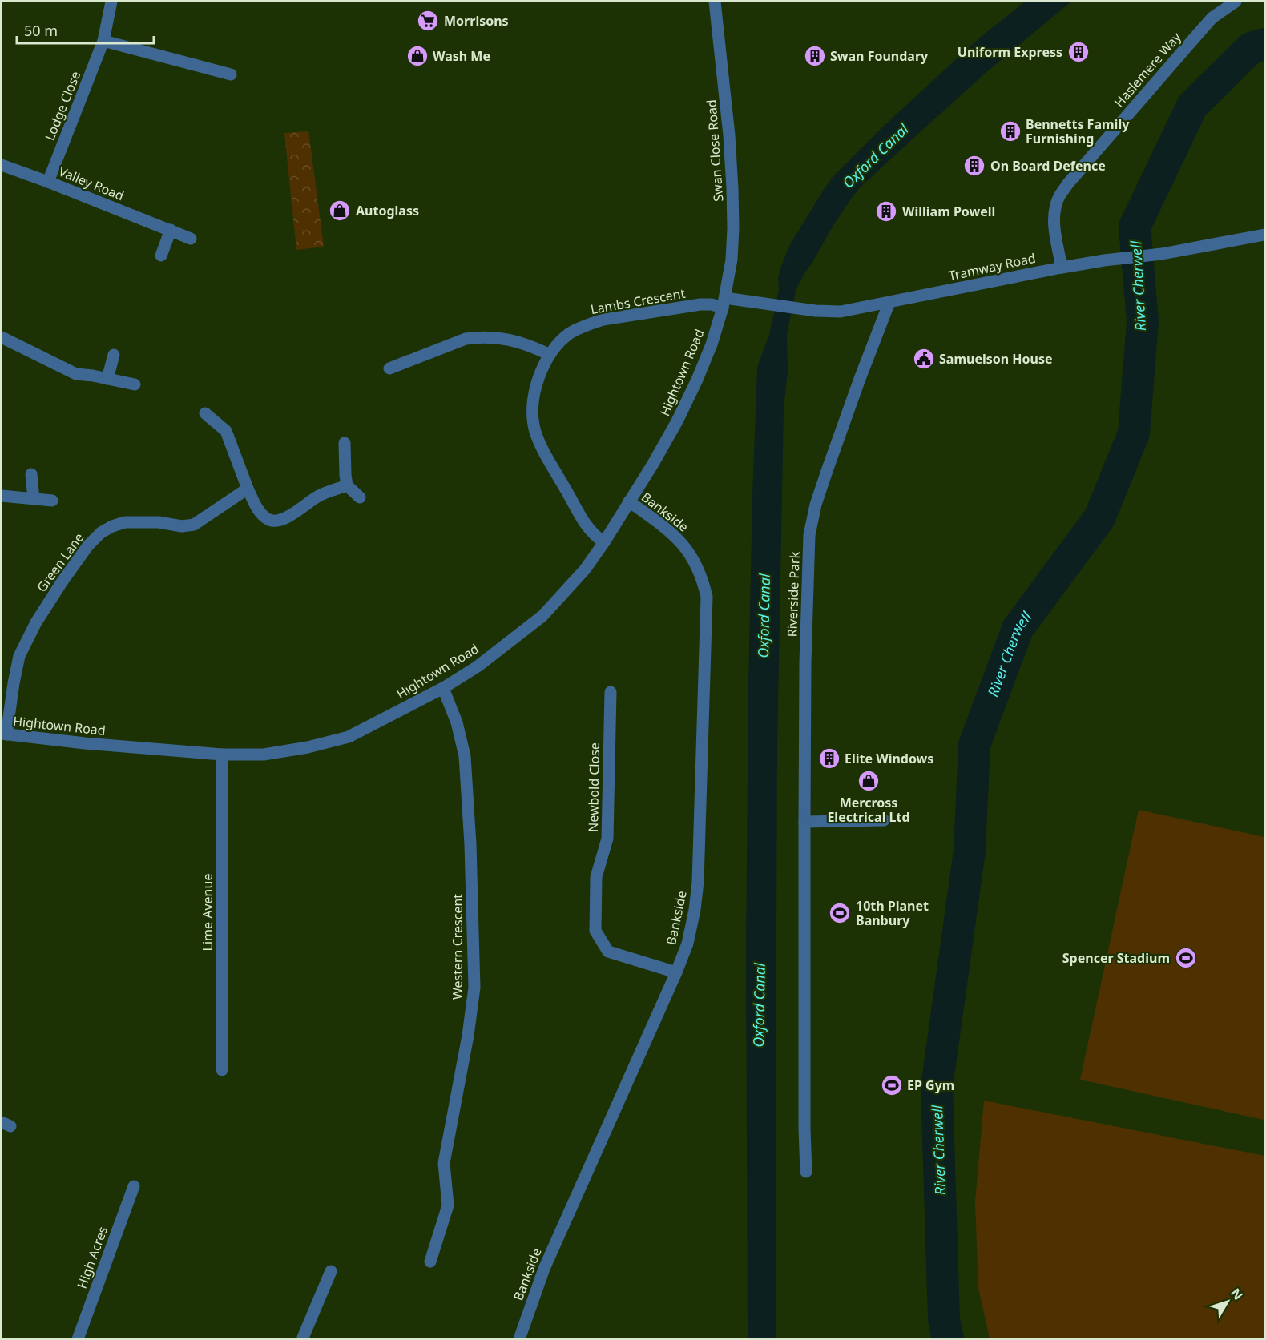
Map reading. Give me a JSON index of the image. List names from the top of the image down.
{
  "streets": {
    "street": [
      "Haslemere Way",
      "Lodge Close",
      "Swan Close Road",
      "Valley Road",
      "Tramway Road",
      "Lambs Crescent",
      "Hightown Road",
      "Bankside",
      "Green Lane",
      "Riverside Park",
      "Newbold Close",
      "Lime Avenue",
      "Western Crescent",
      "High Acres"
    ]
  },
  "crossings": [
    ["Haslemere Way", "Tramway Road"],
    ["Lodge Close", "Valley Road"],
    ["Swan Close Road", "Tramway Road"],
    ["Swan Close Road", "Lambs Crescent"],
    ["Swan Close Road", "Hightown Road"],
    ["Tramway Road", "Lambs Crescent"],
    ["Tramway Road", "Hightown Road"],
    ["Tramway Road", "Riverside Park"],
    ["Lambs Crescent", "Hightown Road"],
    ["Hightown Road", "Bankside"],
    ["Hightown Road", "Green Lane"],
    ["Hightown Road", "Lime Avenue"],
    ["Hightown Road", "Western Crescent"],
    ["Bankside", "Newbold Close"]
  ],
  "water": ["Oxford Canal", "River Cherwell"],
  "places": {
    "supermarket": ["Morrisons"],
    "building": [
      "Uniform Express",
      "Swan Foundary",
      "Bennetts Family Furnishing",
      "On Board Defence",
      "William Powell",
      "Elite Windows"
    ],
    "shop": ["Wash Me", "Autoglass", "Mercross Electrical Ltd"],
    "public building": ["Samuelson House"],
    "sports": ["10th Planet Banbury", "Spencer Stadium", "EP Gym"]
  },
  "scale_bar": "50 m",
  "north": "top right"
}
